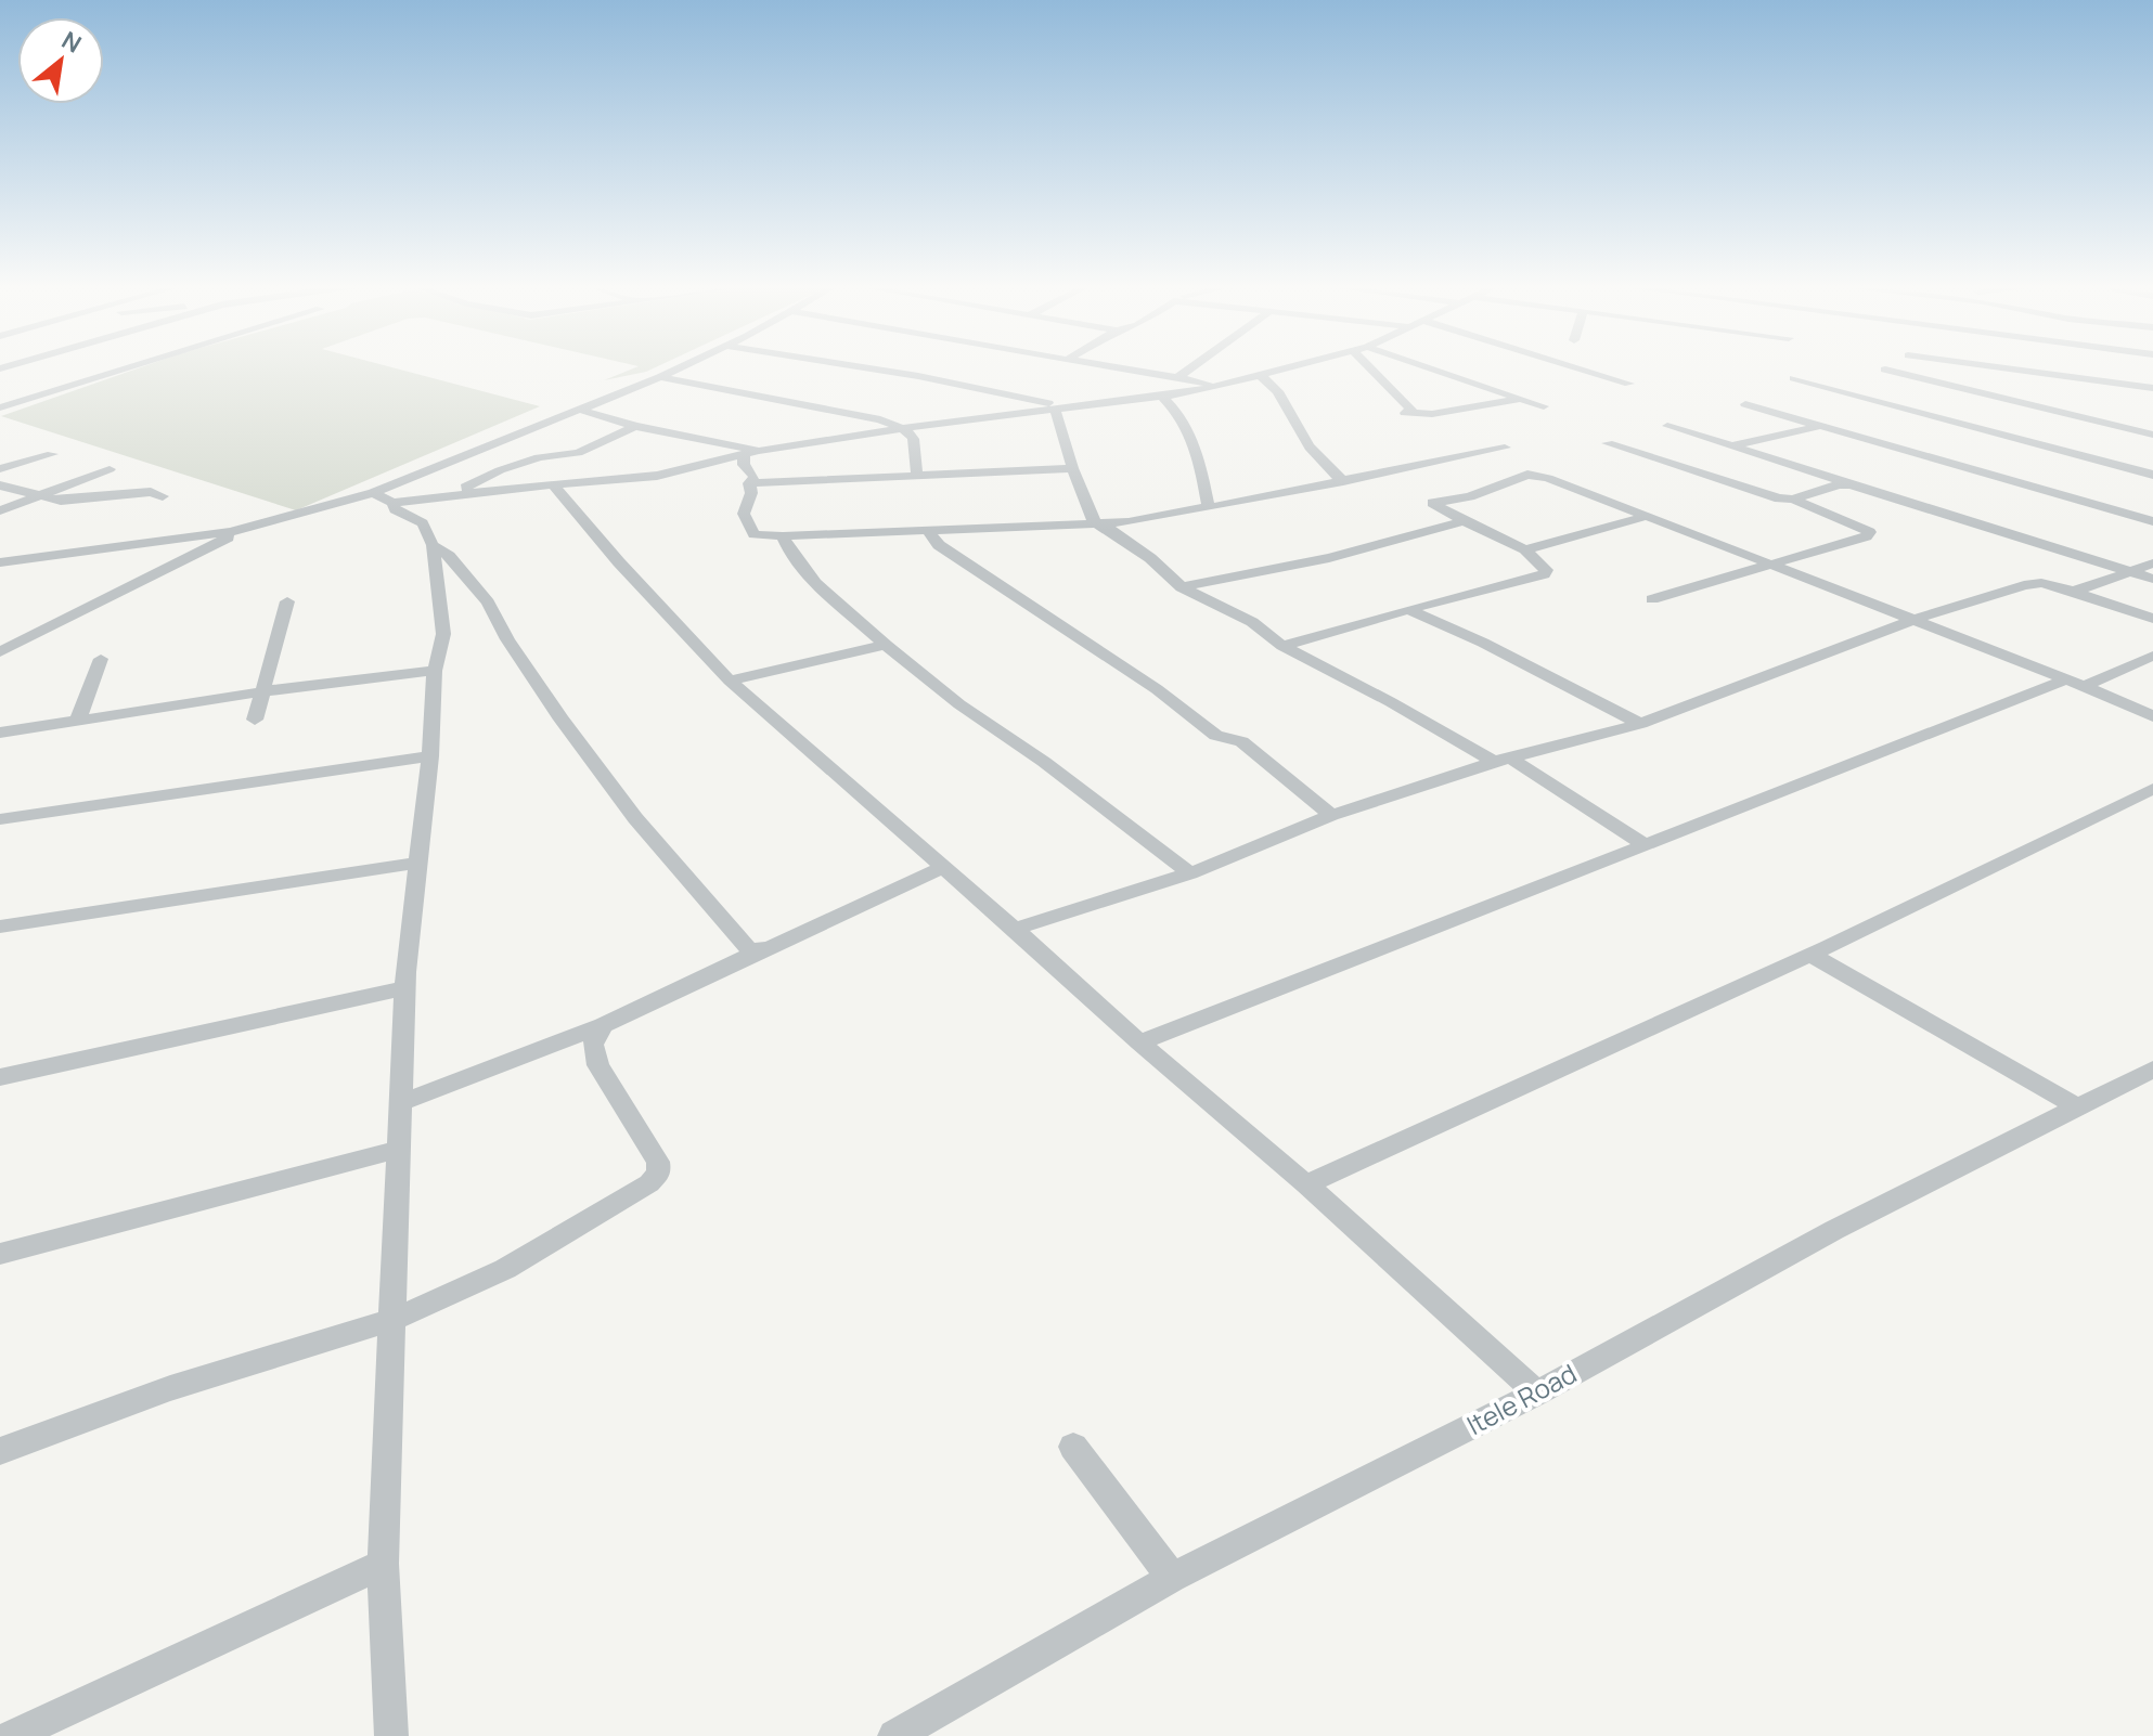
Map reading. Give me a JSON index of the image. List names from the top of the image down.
{
  "streets": {
    "street": ["Itele Road"]
  },
  "north": "top right"
}
